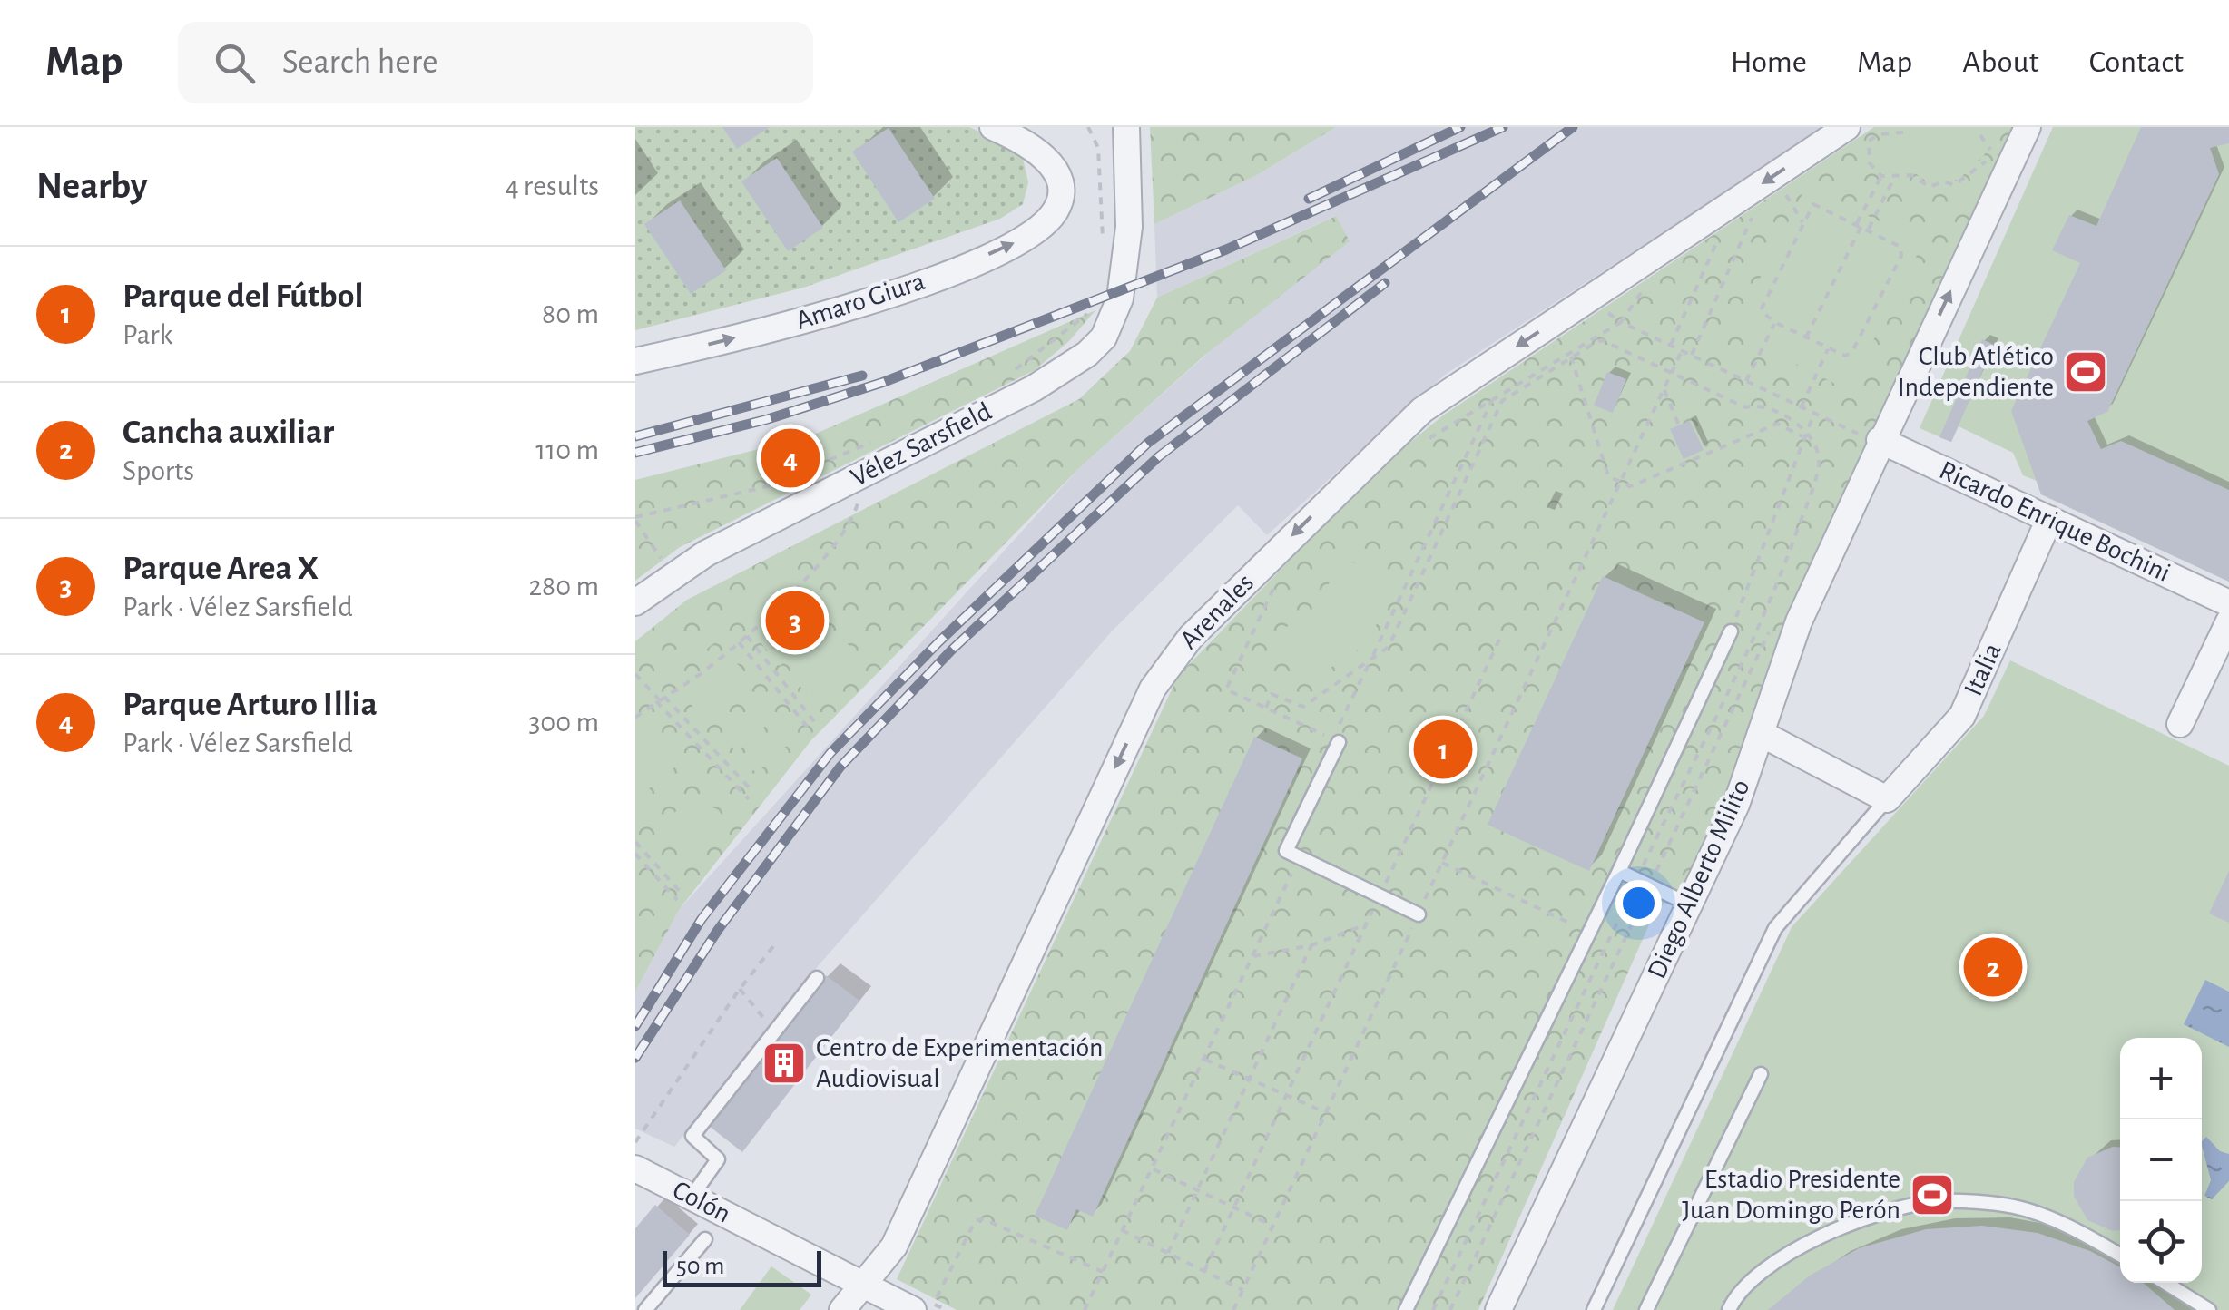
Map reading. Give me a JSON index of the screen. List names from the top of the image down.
{
  "streets": {
    "street": [
      "Amaro Giura",
      "Vélez Sarsfield",
      "Ricardo Enrique Bochini",
      "Arenales",
      "Italia",
      "Diego Alberto Milito",
      "Colón"
    ]
  },
  "crossings": [
    ["Ricardo Enrique Bochini", "Italia"],
    ["Ricardo Enrique Bochini", "Diego Alberto Milito"],
    ["Arenales", "Colón"]
  ],
  "one_way": ["Arenales"],
  "places": {
    "sports": ["Club Atlético Independiente", "Estadio Presidente Juan Domingo Perón"],
    "building": ["Centro de Experimentación Audiovisual"]
  },
  "scale_bar": "50 m",
  "page": {
    "header": "Map",
    "search": "Search here",
    "nav": [
      "Home",
      "Map",
      "About",
      "Contact"
    ],
    "heading": ["Nearby", "4 results"],
    "list": [
      {
        "mark": "1",
        "name": "Parque del Fútbol",
        "note": "Park",
        "value": "80 m"
      },
      {
        "mark": "2",
        "name": "Cancha auxiliar",
        "note": "Sports",
        "value": "110 m"
      },
      {
        "mark": "3",
        "name": "Parque Area X",
        "note": "Park · Vélez Sarsfield",
        "value": "280 m"
      },
      {
        "mark": "4",
        "name": "Parque Arturo Illia",
        "note": "Park · Vélez Sarsfield",
        "value": "300 m"
      }
    ],
    "pins": [
      "4",
      "3",
      "1",
      "2"
    ],
    "map_buttons": ["+", "−"],
    "scale": "50 m"
  }
}
